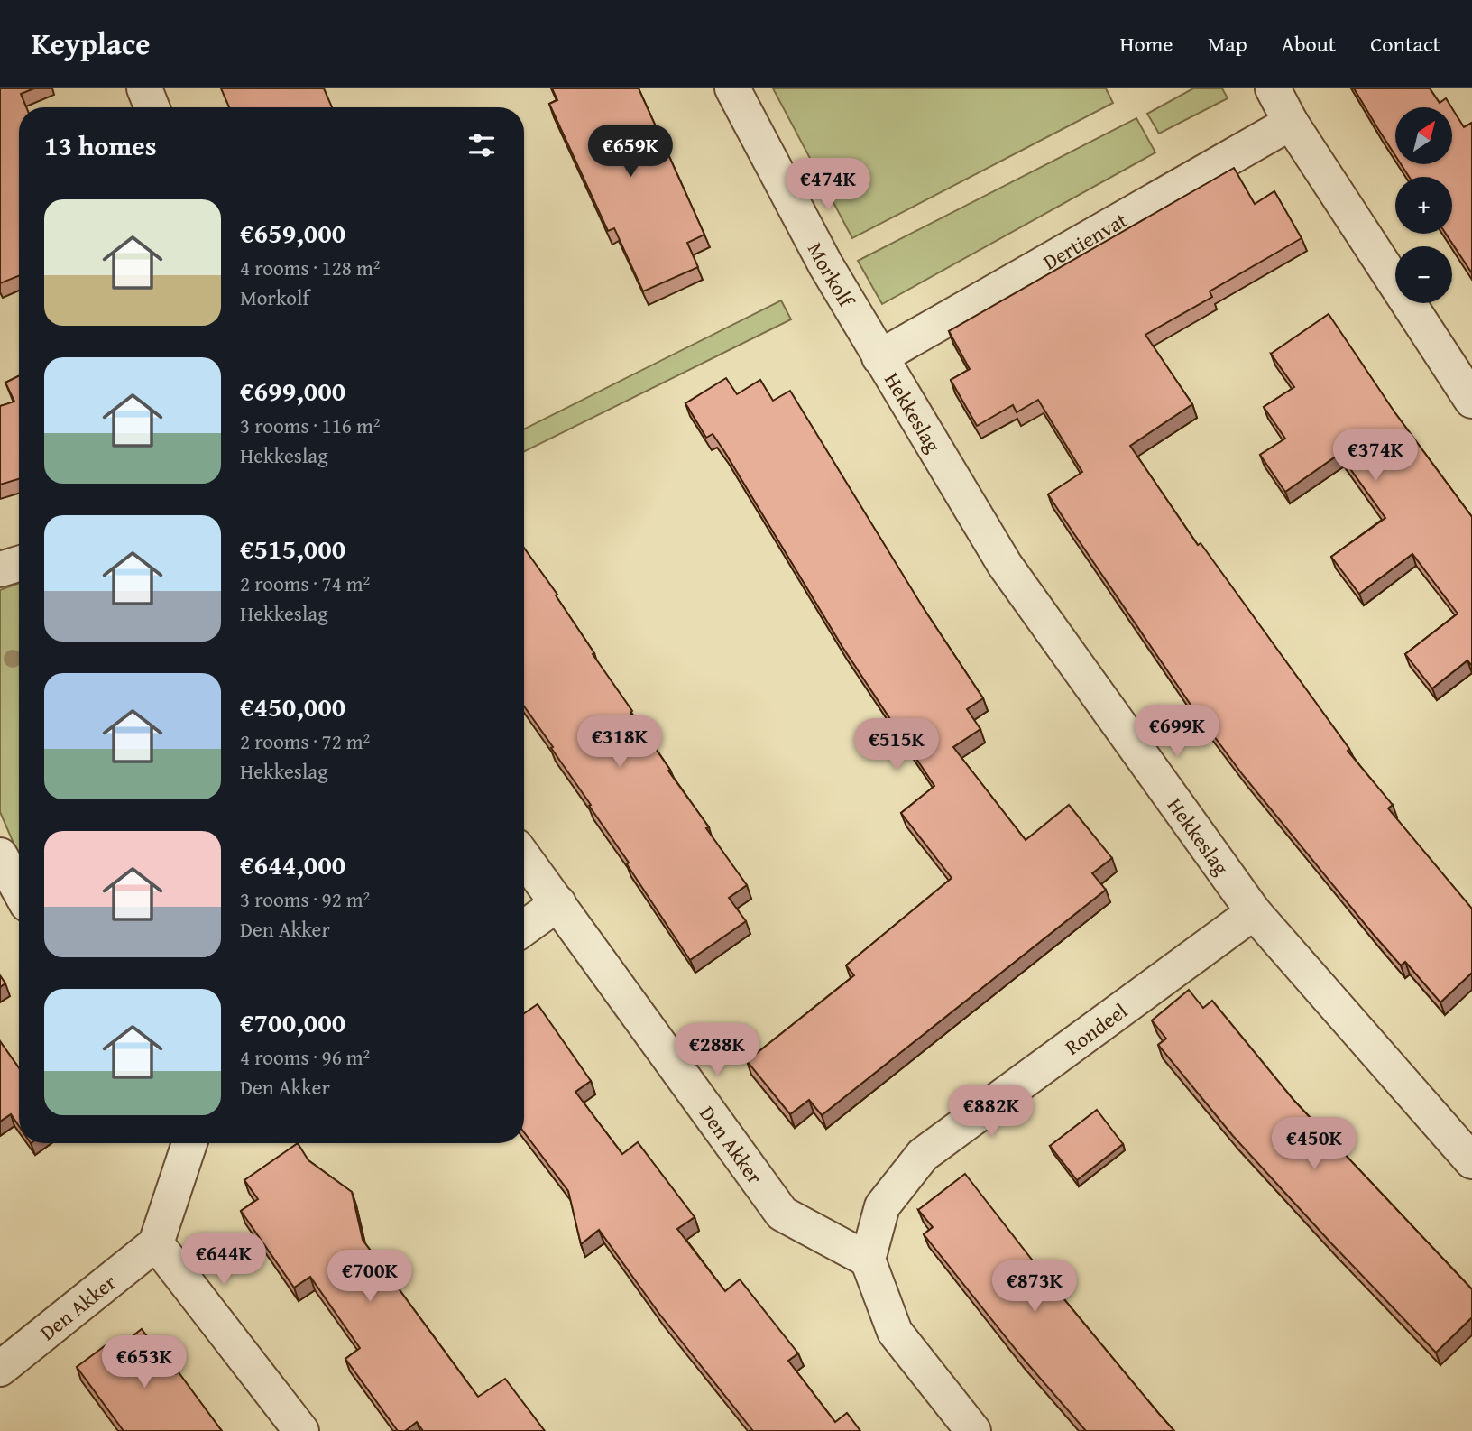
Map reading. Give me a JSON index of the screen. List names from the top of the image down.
{
  "streets": {
    "street": [
      "Dertienvat",
      "Morkolf",
      "Hekkeslag",
      "Rondeel",
      "Den Akker"
    ]
  },
  "crossings": [
    ["Dertienvat", "Morkolf"],
    ["Dertienvat", "Hekkeslag"],
    ["Morkolf", "Hekkeslag"],
    ["Hekkeslag", "Rondeel"],
    ["Rondeel", "Den Akker"]
  ],
  "north": "top right",
  "page": {
    "header": "Keyplace",
    "nav": [
      "Home",
      "Map",
      "About",
      "Contact"
    ],
    "map_buttons": ["+", "−"],
    "heading": "13 homes",
    "price": [
      "€659K",
      "€474K",
      "€374K",
      "€699K",
      "€318K",
      "€515K",
      "€288K",
      "€882K",
      "€450K",
      "€644K",
      "€700K",
      "€873K",
      "€653K"
    ],
    "list": [
      {
        "name": "€659,000",
        "note": "4 rooms · 128 m² · Morkolf"
      },
      {
        "name": "€699,000",
        "note": "3 rooms · 116 m² · Hekkeslag"
      },
      {
        "name": "€515,000",
        "note": "2 rooms · 74 m² · Hekkeslag"
      },
      {
        "name": "€450,000",
        "note": "2 rooms · 72 m² · Hekkeslag"
      },
      {
        "name": "€644,000",
        "note": "3 rooms · 92 m² · Den Akker"
      },
      {
        "name": "€700,000",
        "note": "4 rooms · 96 m² · Den Akker"
      }
    ]
  }
}
